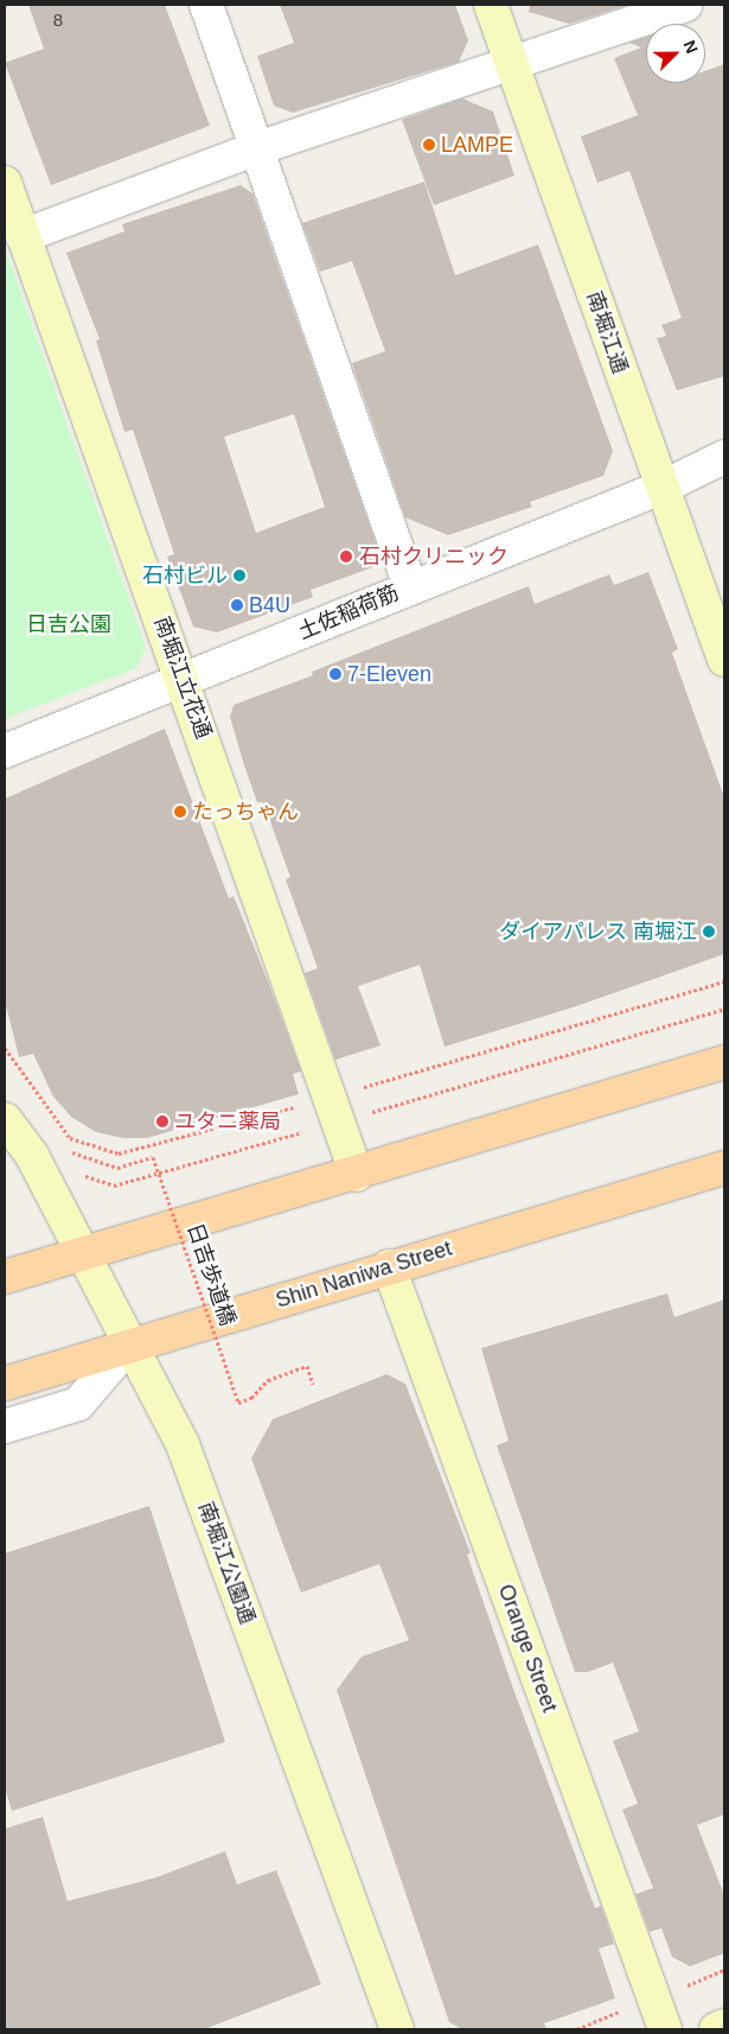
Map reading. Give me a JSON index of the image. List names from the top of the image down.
{
  "streets": {
    "main road": ["Shin Naniwa Street"],
    "street": [
      "南堀江通",
      "土佐稲荷筋",
      "南堀江立花通",
      "南堀江公園通",
      "Orange Street"
    ],
    "path": ["日吉歩道橋"]
  },
  "crossings": [
    ["南堀江通", "土佐稲荷筋"],
    ["土佐稲荷筋", "南堀江立花通"],
    ["Shin Naniwa Street", "南堀江公園通"],
    ["Shin Naniwa Street", "Orange Street"]
  ],
  "parks": ["日吉公園"],
  "places": [
    "LAMPE",
    "石村クリニック",
    "石村ビル",
    "B4U",
    "7-Eleven",
    "たっちゃん",
    "ダイアパレス 南堀江",
    "ユタニ薬局"
  ],
  "house_numbers": ["8"],
  "north": "top right"
}
